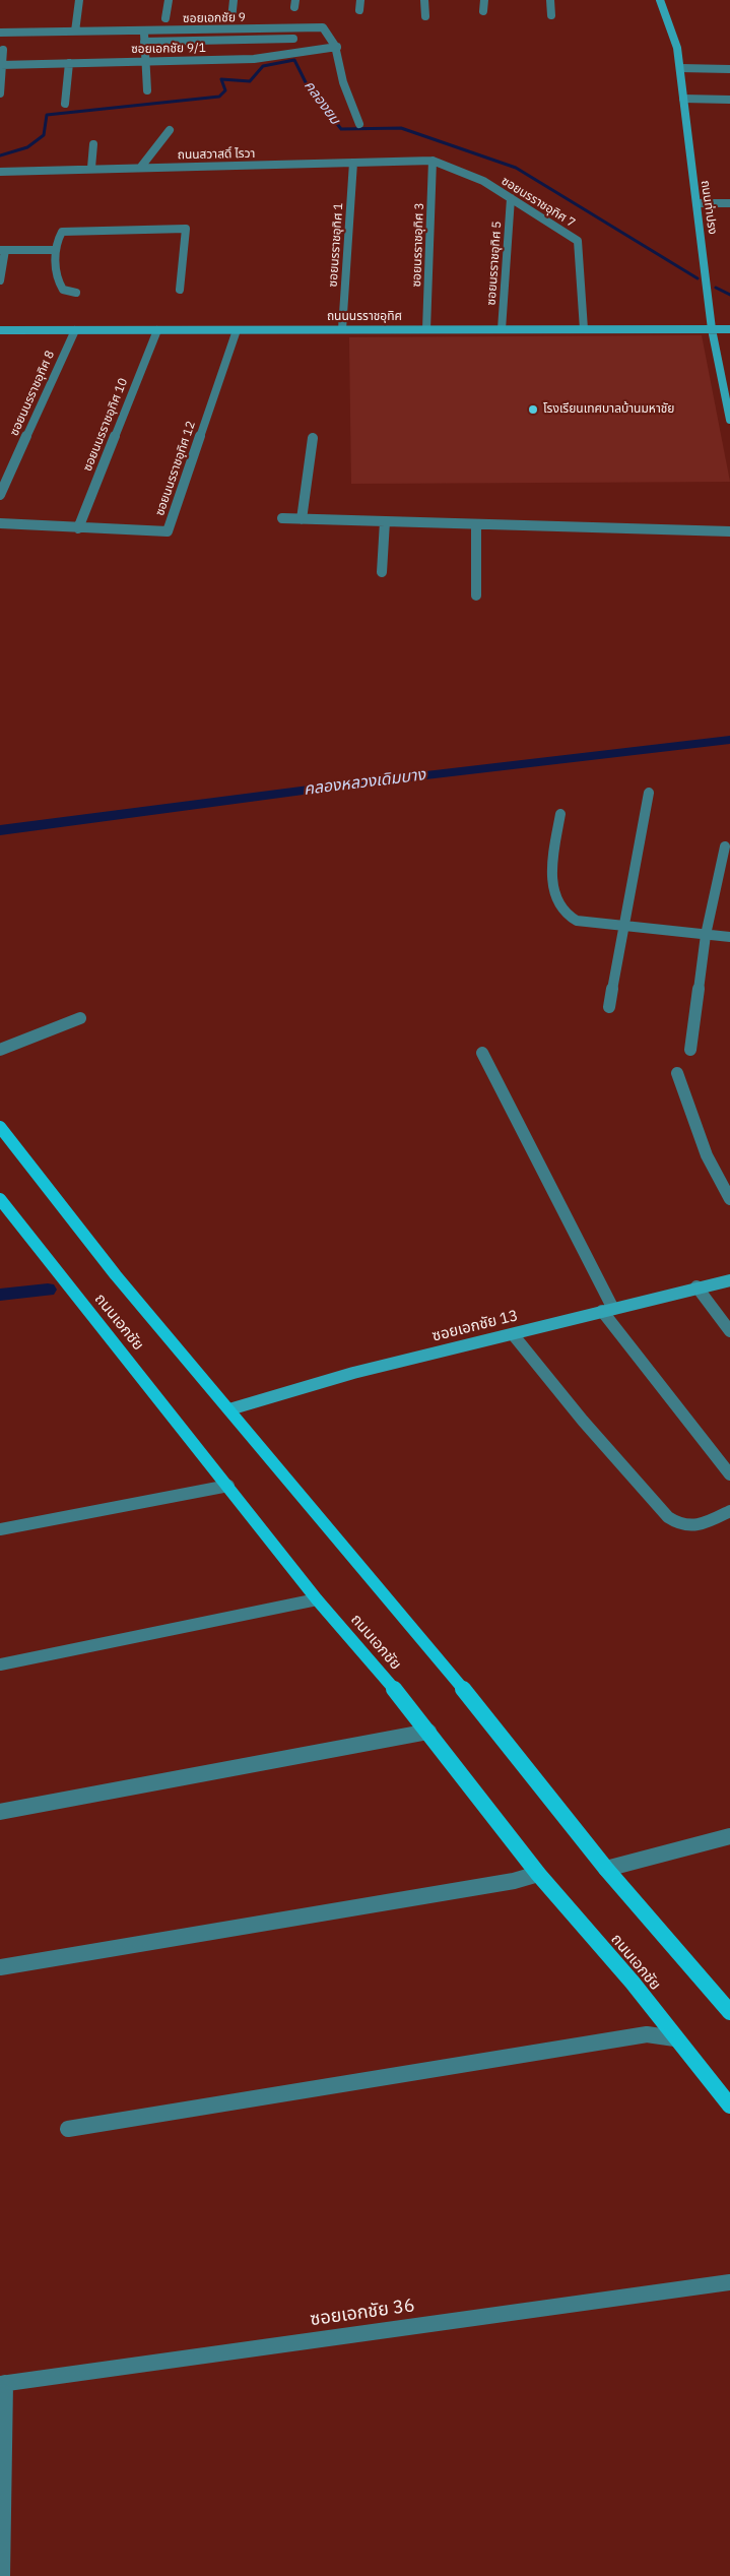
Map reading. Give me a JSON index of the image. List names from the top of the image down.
{
  "streets": {
    "main road": ["ถนนเอกชัย"],
    "street": [
      "ซอยเอกชัย 9",
      "ซอยเอกชัย 9/1",
      "ถนนสวาสดิ์ ไรวา",
      "ซอยนรราชอุทิศ 7",
      "ถนนท่าปรง",
      "ซอยนรราชอุทิศ 1",
      "ซอยนรราชอุทิศ 3",
      "ซอยนรราชอุทิศ 5",
      "ถนนนรราชอุทิศ",
      "ซอยนนรราชอุทิศ 8",
      "ซอยนนรราชอุทิศ 10",
      "ซอยนนรราชอุทิศ 12",
      "ซอยเอกชัย 13",
      "ซอยเอกชัย 36"
    ]
  },
  "crossings": [
    ["ซอยเอกชัย 9", "ซอยเอกชัย 9/1"],
    ["ถนนสวาสดิ์ ไรวา", "ซอยนรราชอุทิศ 7"],
    ["ถนนสวาสดิ์ ไรวา", "ซอยนรราชอุทิศ 1"],
    ["ถนนสวาสดิ์ ไรวา", "ซอยนรราชอุทิศ 3"],
    ["ซอยนรราชอุทิศ 7", "ซอยนรราชอุทิศ 3"],
    ["ซอยนรราชอุทิศ 7", "ซอยนรราชอุทิศ 5"],
    ["ซอยนรราชอุทิศ 7", "ถนนนรราชอุทิศ"],
    ["ถนนท่าปรง", "ถนนนรราชอุทิศ"],
    ["ซอยนรราชอุทิศ 1", "ถนนนรราชอุทิศ"],
    ["ซอยนรราชอุทิศ 3", "ถนนนรราชอุทิศ"],
    ["ซอยนรราชอุทิศ 5", "ถนนนรราชอุทิศ"],
    ["ถนนนรราชอุทิศ", "ซอยนนรราชอุทิศ 8"],
    ["ถนนนรราชอุทิศ", "ซอยนนรราชอุทิศ 10"],
    ["ถนนนรราชอุทิศ", "ซอยนนรราชอุทิศ 12"],
    ["ซอยนนรราชอุทิศ 10", "ซอยนนรราชอุทิศ 12"],
    ["ถนนเอกชัย", "ซอยเอกชัย 13"]
  ],
  "water": ["คลองยม", "คลองหลวงเดิมบาง"],
  "places": ["โรงเรียนเทศบาลบ้านมหาชัย"]
}
